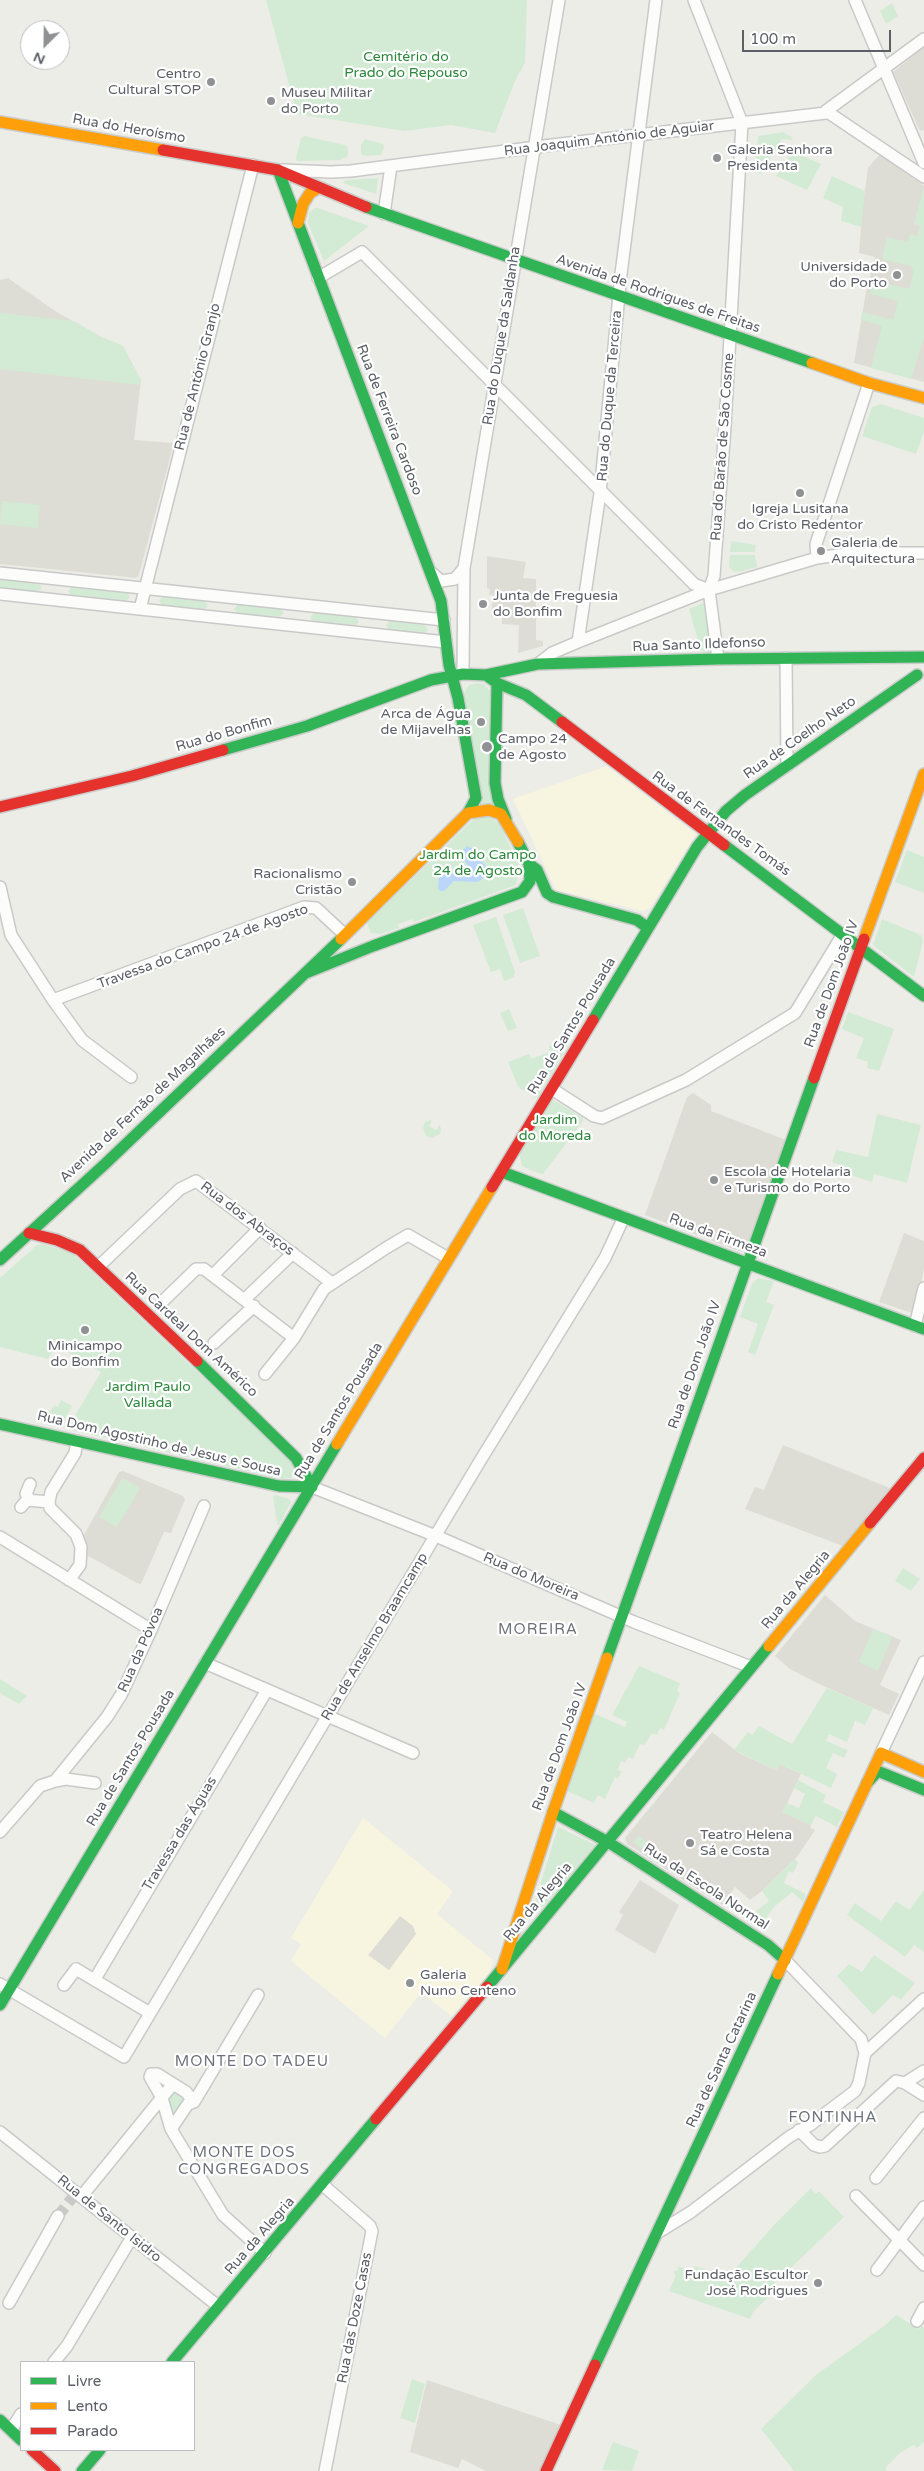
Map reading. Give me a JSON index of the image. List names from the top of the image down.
{
  "streets": {
    "main road": [
      "Rua do Heroísmo",
      "Avenida de Rodrigues de Freitas",
      "Rua de Ferreira Cardoso",
      "Rua Santo Ildefonso",
      "Rua do Bonfim",
      "Rua de Coelho Neto",
      "Rua de Fernandes Tomás",
      "Rua de Dom João IV",
      "Rua de Santos Pousada",
      "Avenida de Fernão de Magalhães",
      "Rua da Firmeza",
      "Rua Cardeal Dom Américo",
      "Rua Dom Agostinho de Jesus e Sousa",
      "Rua da Alegria",
      "Rua da Escola Normal",
      "Rua de Santa Catarina"
    ],
    "street": [
      "Rua Joaquim António de Aguiar",
      "Rua do Duque da Saldanha",
      "Rua de António Granjo",
      "Rua do Duque da Terceira",
      "Rua do Barão de São Cosme",
      "Travessa do Campo 24 de Agosto",
      "Rua dos Abraços",
      "Rua do Moreira",
      "Rua de Anselmo Braamcamp",
      "Rua da Póvoa",
      "Travessa das Águas",
      "Rua de Santo Isidro",
      "Rua das Doze Casas"
    ]
  },
  "crossings": [
    ["Rua do Heroísmo", "Rua Joaquim António de Aguiar"],
    ["Rua do Heroísmo", "Avenida de Rodrigues de Freitas"],
    ["Rua do Heroísmo", "Rua de António Granjo"],
    ["Rua do Heroísmo", "Rua de Ferreira Cardoso"],
    ["Rua Joaquim António de Aguiar", "Rua do Duque da Saldanha"],
    ["Rua Joaquim António de Aguiar", "Rua do Duque da Terceira"],
    ["Rua Joaquim António de Aguiar", "Rua de Ferreira Cardoso"],
    ["Rua Joaquim António de Aguiar", "Rua do Barão de São Cosme"],
    ["Avenida de Rodrigues de Freitas", "Rua do Duque da Saldanha"],
    ["Avenida de Rodrigues de Freitas", "Rua do Duque da Terceira"],
    ["Avenida de Rodrigues de Freitas", "Rua do Barão de São Cosme"],
    ["Rua do Duque da Saldanha", "Rua de Ferreira Cardoso"],
    ["Rua do Duque da Saldanha", "Rua do Bonfim"],
    ["Rua de Ferreira Cardoso", "Rua do Bonfim"],
    ["Rua de Coelho Neto", "Rua de Fernandes Tomás"],
    ["Rua de Coelho Neto", "Rua de Santos Pousada"],
    ["Rua de Fernandes Tomás", "Rua de Dom João IV"],
    ["Rua de Fernandes Tomás", "Rua de Santos Pousada"],
    ["Travessa do Campo 24 de Agosto", "Avenida de Fernão de Magalhães"],
    ["Rua de Dom João IV", "Rua da Firmeza"],
    ["Rua de Dom João IV", "Rua do Moreira"],
    ["Rua de Dom João IV", "Rua da Alegria"],
    ["Rua de Dom João IV", "Rua da Escola Normal"],
    ["Rua de Santos Pousada", "Rua da Firmeza"],
    ["Rua de Santos Pousada", "Rua Cardeal Dom Américo"],
    ["Rua de Santos Pousada", "Rua Dom Agostinho de Jesus e Sousa"],
    ["Rua de Santos Pousada", "Rua do Moreira"],
    ["Rua de Santos Pousada", "Rua de Anselmo Braamcamp"],
    ["Avenida de Fernão de Magalhães", "Rua Cardeal Dom Américo"],
    ["Rua dos Abraços", "Rua Cardeal Dom Américo"],
    ["Rua da Firmeza", "Rua de Anselmo Braamcamp"],
    ["Rua Cardeal Dom Américo", "Rua Dom Agostinho de Jesus e Sousa"],
    ["Rua Cardeal Dom Américo", "Rua do Moreira"],
    ["Rua Dom Agostinho de Jesus e Sousa", "Rua do Moreira"],
    ["Rua do Moreira", "Rua da Alegria"],
    ["Rua do Moreira", "Rua de Anselmo Braamcamp"],
    ["Rua da Alegria", "Rua da Escola Normal"],
    ["Rua da Alegria", "Rua de Santo Isidro"],
    ["Rua da Alegria", "Rua das Doze Casas"],
    ["Rua da Escola Normal", "Rua de Santa Catarina"]
  ],
  "districts": [
    "MOREIRA",
    "MONTE DO TADEU",
    "FONTINHA",
    "MONTE DOS CONGREGADOS"
  ],
  "parks": [
    "Cemitério do Prado do Repouso",
    "Jardim do Campo 24 de Agosto",
    "Jardim do Moreda",
    "Jardim Paulo Vallada"
  ],
  "places": [
    "Centro Cultural STOP",
    "Museu Militar do Porto",
    "Galeria Senhora Presidenta",
    "Universidade do Porto",
    "Igreja Lusitana do Cristo Redentor",
    "Galeria de Arquitectura",
    "Junta de Freguesia do Bonfim",
    "Arca de Água de Mijavelhas",
    "Campo 24 de Agosto",
    "Racionalismo Cristão",
    "Escola de Hotelaria e Turismo do Porto",
    "Minicampo do Bonfim",
    "Teatro Helena Sá e Costa",
    "Galeria Nuno Centeno",
    "Fundação Escultor José Rodrigues"
  ],
  "legend": ["Livre", "Lento", "Parado"],
  "scale_bar": "100 m",
  "north": "bottom left"
}
